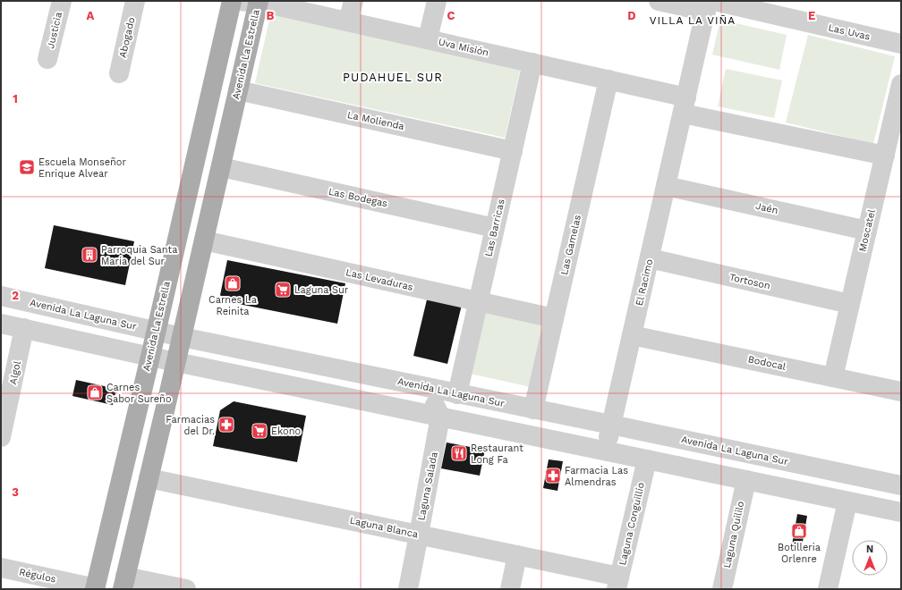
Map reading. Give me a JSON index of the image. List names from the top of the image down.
{
  "streets": {
    "main road": ["Avenida La Estrella"],
    "street": [
      "Justicia",
      "Las Uvas",
      "Abogado",
      "Uva Misión",
      "La Molienda",
      "Las Bodegas",
      "Jaén",
      "Las Barricas",
      "Moscatel",
      "Las Gamelas",
      "Las Levaduras",
      "Tortoson",
      "El Racimo",
      "Avenida La Laguna Sur",
      "Bodocal",
      "Algol",
      "Laguna Salada",
      "Laguna Conguillío",
      "Laguna Blanca",
      "Laguna Quililo",
      "Régulos"
    ]
  },
  "crossings": [
    ["Las Uvas", "El Racimo"],
    ["Uva Misión", "Avenida La Estrella"],
    ["Uva Misión", "Las Barricas"],
    ["Uva Misión", "Las Gamelas"],
    ["Uva Misión", "El Racimo"],
    ["Avenida La Estrella", "La Molienda"],
    ["Avenida La Estrella", "Las Bodegas"],
    ["Avenida La Estrella", "Las Levaduras"],
    ["Avenida La Estrella", "Avenida La Laguna Sur"],
    ["Avenida La Estrella", "Laguna Blanca"],
    ["Avenida La Estrella", "Régulos"],
    ["La Molienda", "Las Barricas"],
    ["Las Bodegas", "Las Barricas"],
    ["Jaén", "Moscatel"],
    ["Jaén", "El Racimo"],
    ["Las Barricas", "Las Levaduras"],
    ["Las Barricas", "Avenida La Laguna Sur"],
    ["Moscatel", "Tortoson"],
    ["Moscatel", "Bodocal"],
    ["Las Gamelas", "Las Levaduras"],
    ["Las Gamelas", "Avenida La Laguna Sur"],
    ["Tortoson", "El Racimo"],
    ["El Racimo", "Avenida La Laguna Sur"],
    ["El Racimo", "Bodocal"],
    ["Laguna Salada", "Laguna Blanca"],
    ["Laguna Conguillío", "Laguna Blanca"]
  ],
  "districts": ["VILLA LA VIÑA", "PUDAHUEL SUR"],
  "places": {
    "school or university": ["Escuela Monseñor Enrique Alvear"],
    "building": ["Parroquia Santa María del Sur"],
    "shop": ["Carnes La Reinita", "Carnes Sabor Sureño", "Botilleria Orlenre"],
    "supermarket": ["Laguna Sur", "Ekono"],
    "pharmacy": ["Farmacias del Dr.", "Farmacia Las Almendras"],
    "restaurant": ["Restaurant Long Fa"]
  },
  "north": "top",
  "grid": {
    "columns": [
      "A",
      "B",
      "C",
      "D",
      "E"
    ],
    "rows": ["1", "2", "3"]
  }
}
